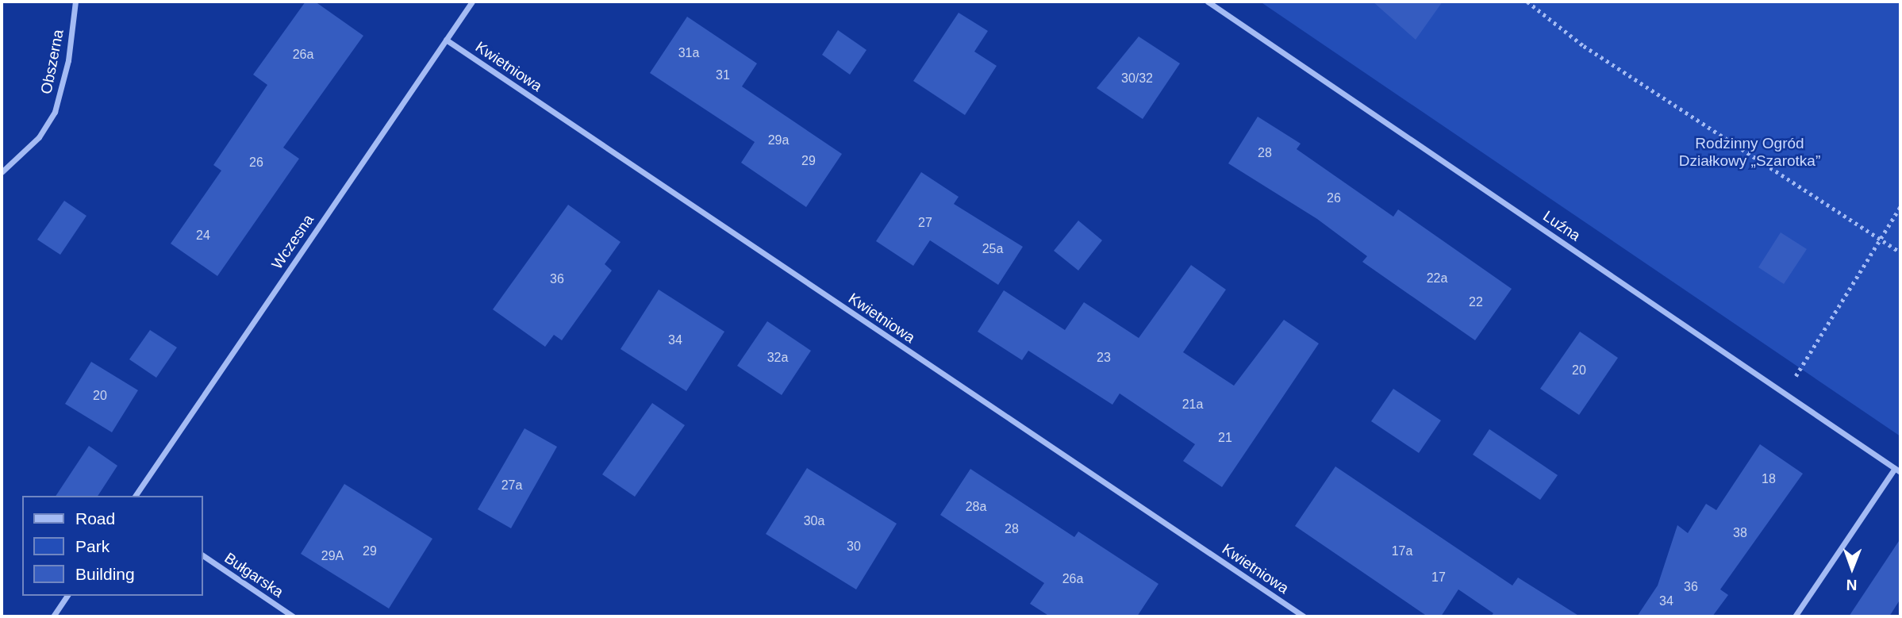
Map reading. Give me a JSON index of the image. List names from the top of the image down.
{
  "streets": {
    "street": [
      "Obszerna",
      "Kwietniowa",
      "Luźna",
      "Wczesna",
      "Bułgarska"
    ]
  },
  "crossings": [
    ["Kwietniowa", "Wczesna"]
  ],
  "parks": ["Rodzinny Ogród Działkowy „Szarotka”"],
  "house_numbers": [
    "31a",
    "26a",
    "31",
    "30/32",
    "29a",
    "28",
    "29",
    "26",
    "26",
    "27",
    "24",
    "25a",
    "22a",
    "36",
    "22",
    "34",
    "32a",
    "23",
    "20",
    "20",
    "21a",
    "21",
    "18",
    "27a",
    "28a",
    "30a",
    "28",
    "38",
    "30",
    "29",
    "17a",
    "29A",
    "17",
    "26a",
    "36",
    "34"
  ],
  "legend": ["Road", "Park", "Building"],
  "north": "bottom"
}
